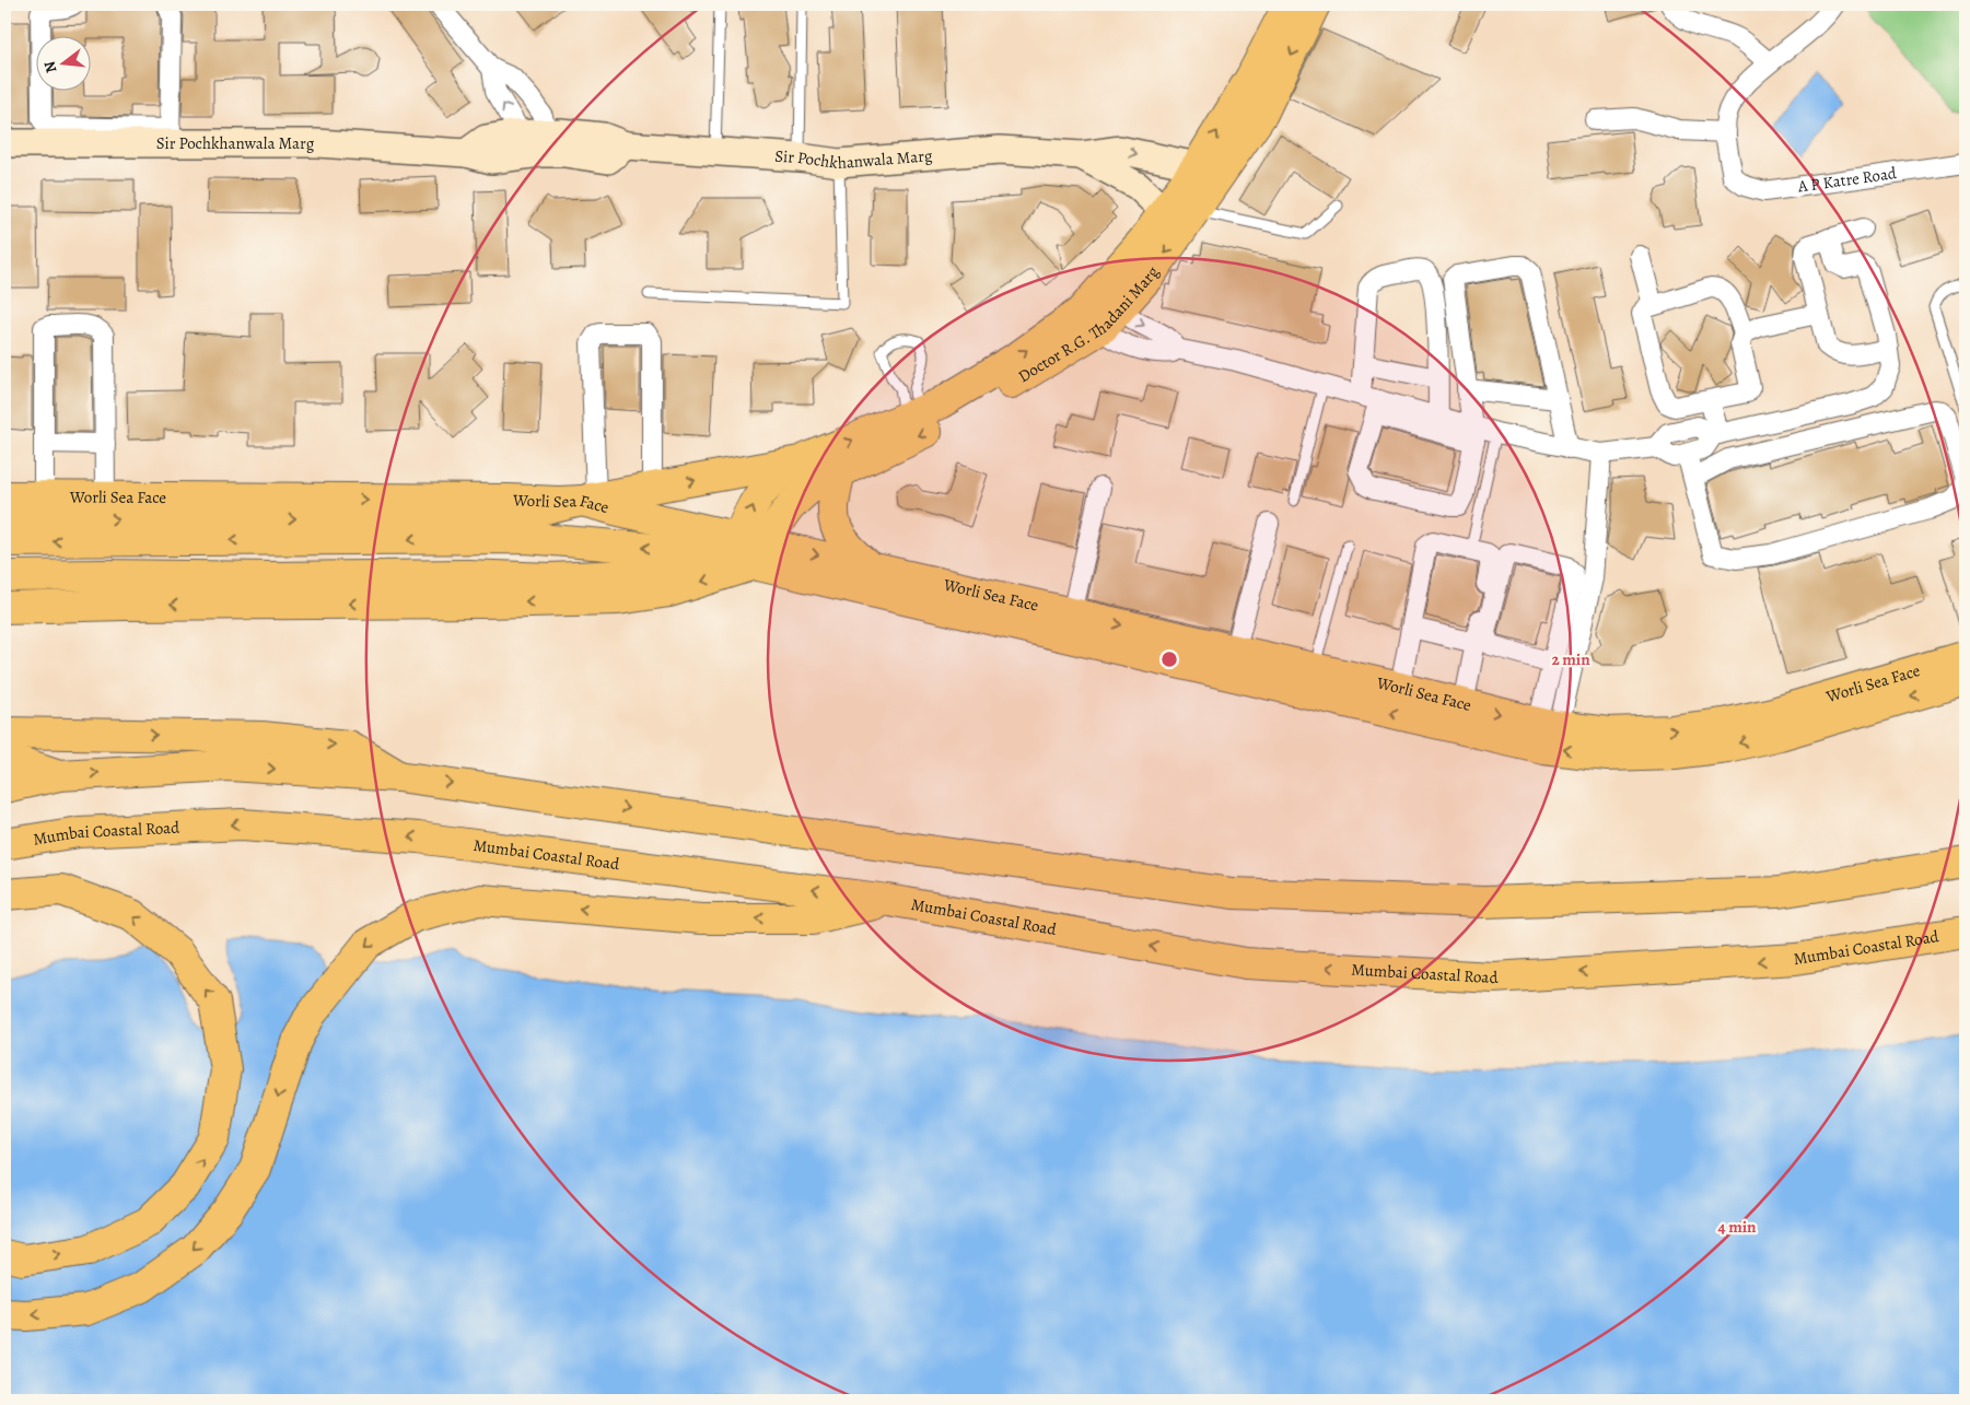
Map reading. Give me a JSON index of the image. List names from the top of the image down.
{
  "streets": {
    "main road": ["Doctor R.G. Thadani Marg", "Worli Sea Face", "Mumbai Coastal Road"],
    "street": ["Sir Pochkhanwala Marg", "A P Katre Road"]
  },
  "crossings": [
    ["Sir Pochkhanwala Marg", "Doctor R.G. Thadani Marg"],
    ["Doctor R.G. Thadani Marg", "Worli Sea Face"]
  ],
  "north": "left",
  "rings": ["2 min", "4 min"]
}
